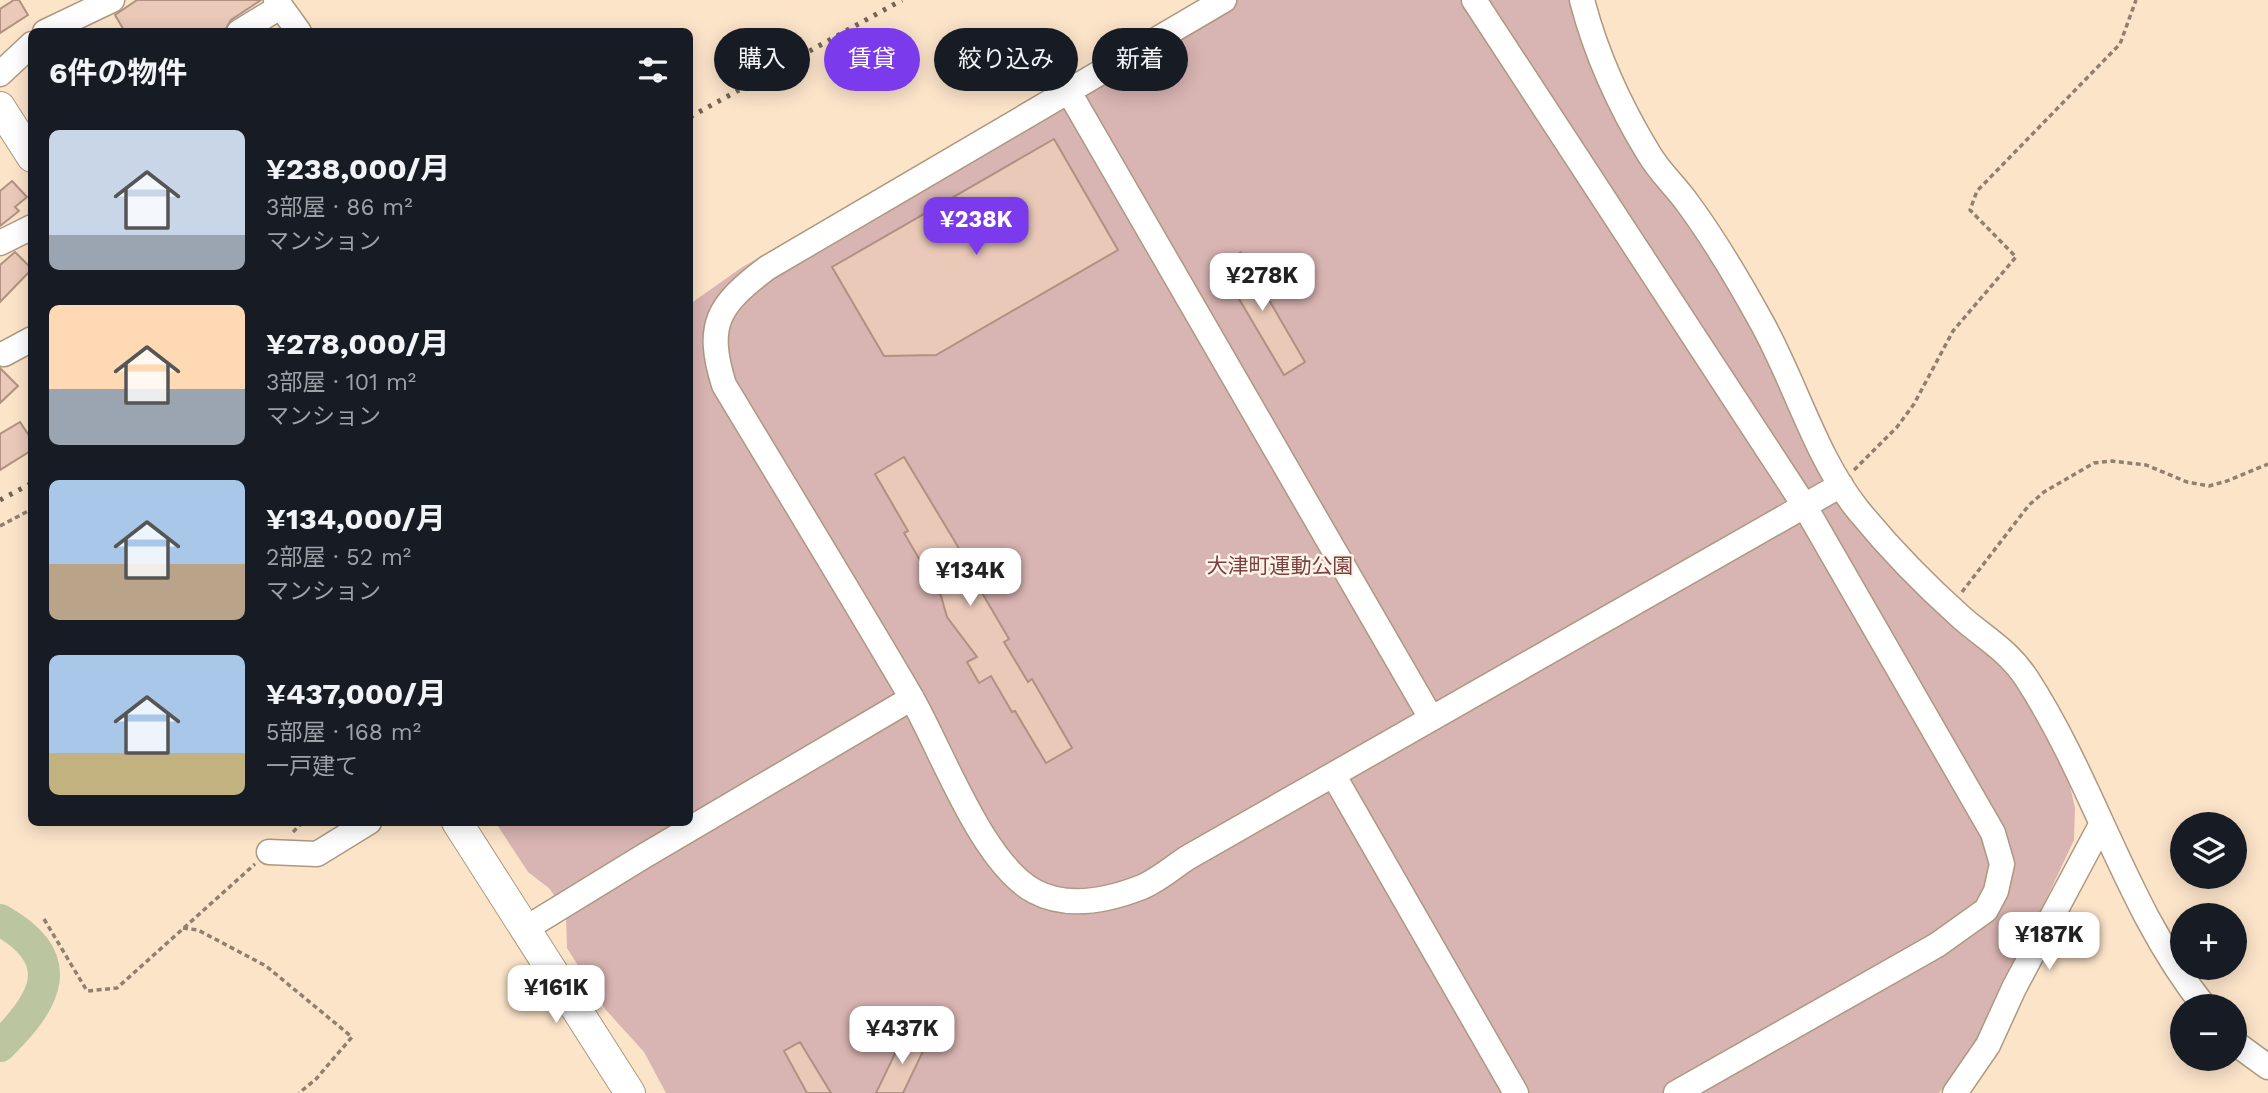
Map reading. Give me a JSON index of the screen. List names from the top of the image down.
{
  "parks": ["大津町運動公園"],
  "page": {
    "chip": [
      "購入",
      "賃貸",
      "絞り込み",
      "新着"
    ],
    "heading": "6件の物件",
    "list": [
      {
        "name": "¥238,000/月",
        "note": "3部屋 · 86 m² · マンション"
      },
      {
        "name": "¥278,000/月",
        "note": "3部屋 · 101 m² · マンション"
      },
      {
        "name": "¥134,000/月",
        "note": "2部屋 · 52 m² · マンション"
      },
      {
        "name": "¥437,000/月",
        "note": "5部屋 · 168 m² · 一戸建て"
      }
    ],
    "price": [
      "¥238K",
      "¥278K",
      "¥134K",
      "¥187K",
      "¥161K",
      "¥437K"
    ],
    "map_buttons": ["+", "−"]
  }
}
